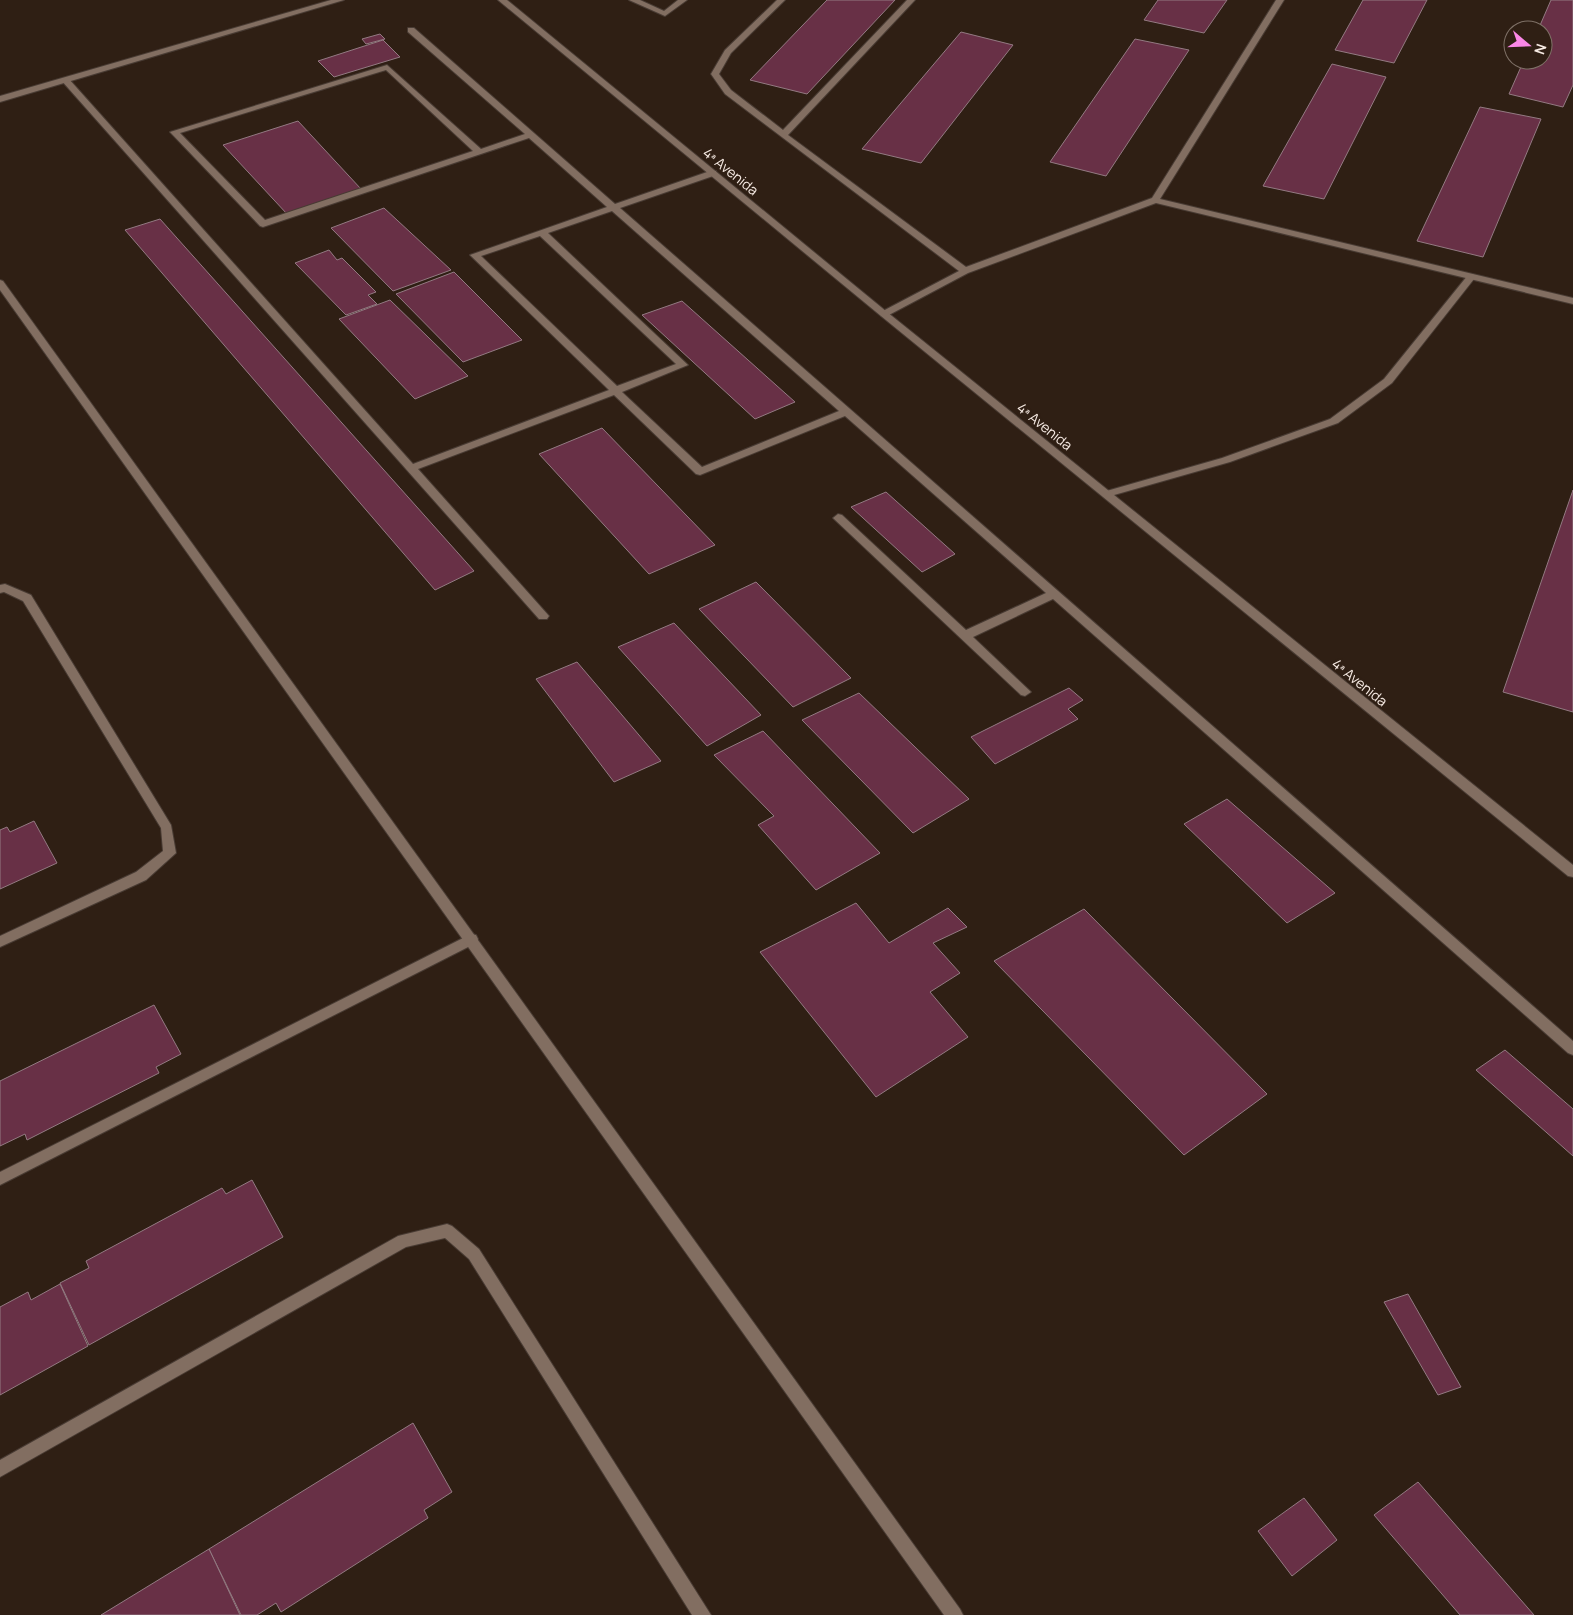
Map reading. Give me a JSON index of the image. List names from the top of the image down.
{
  "streets": {
    "street": ["4ª Avenida"]
  },
  "north": "right"
}
